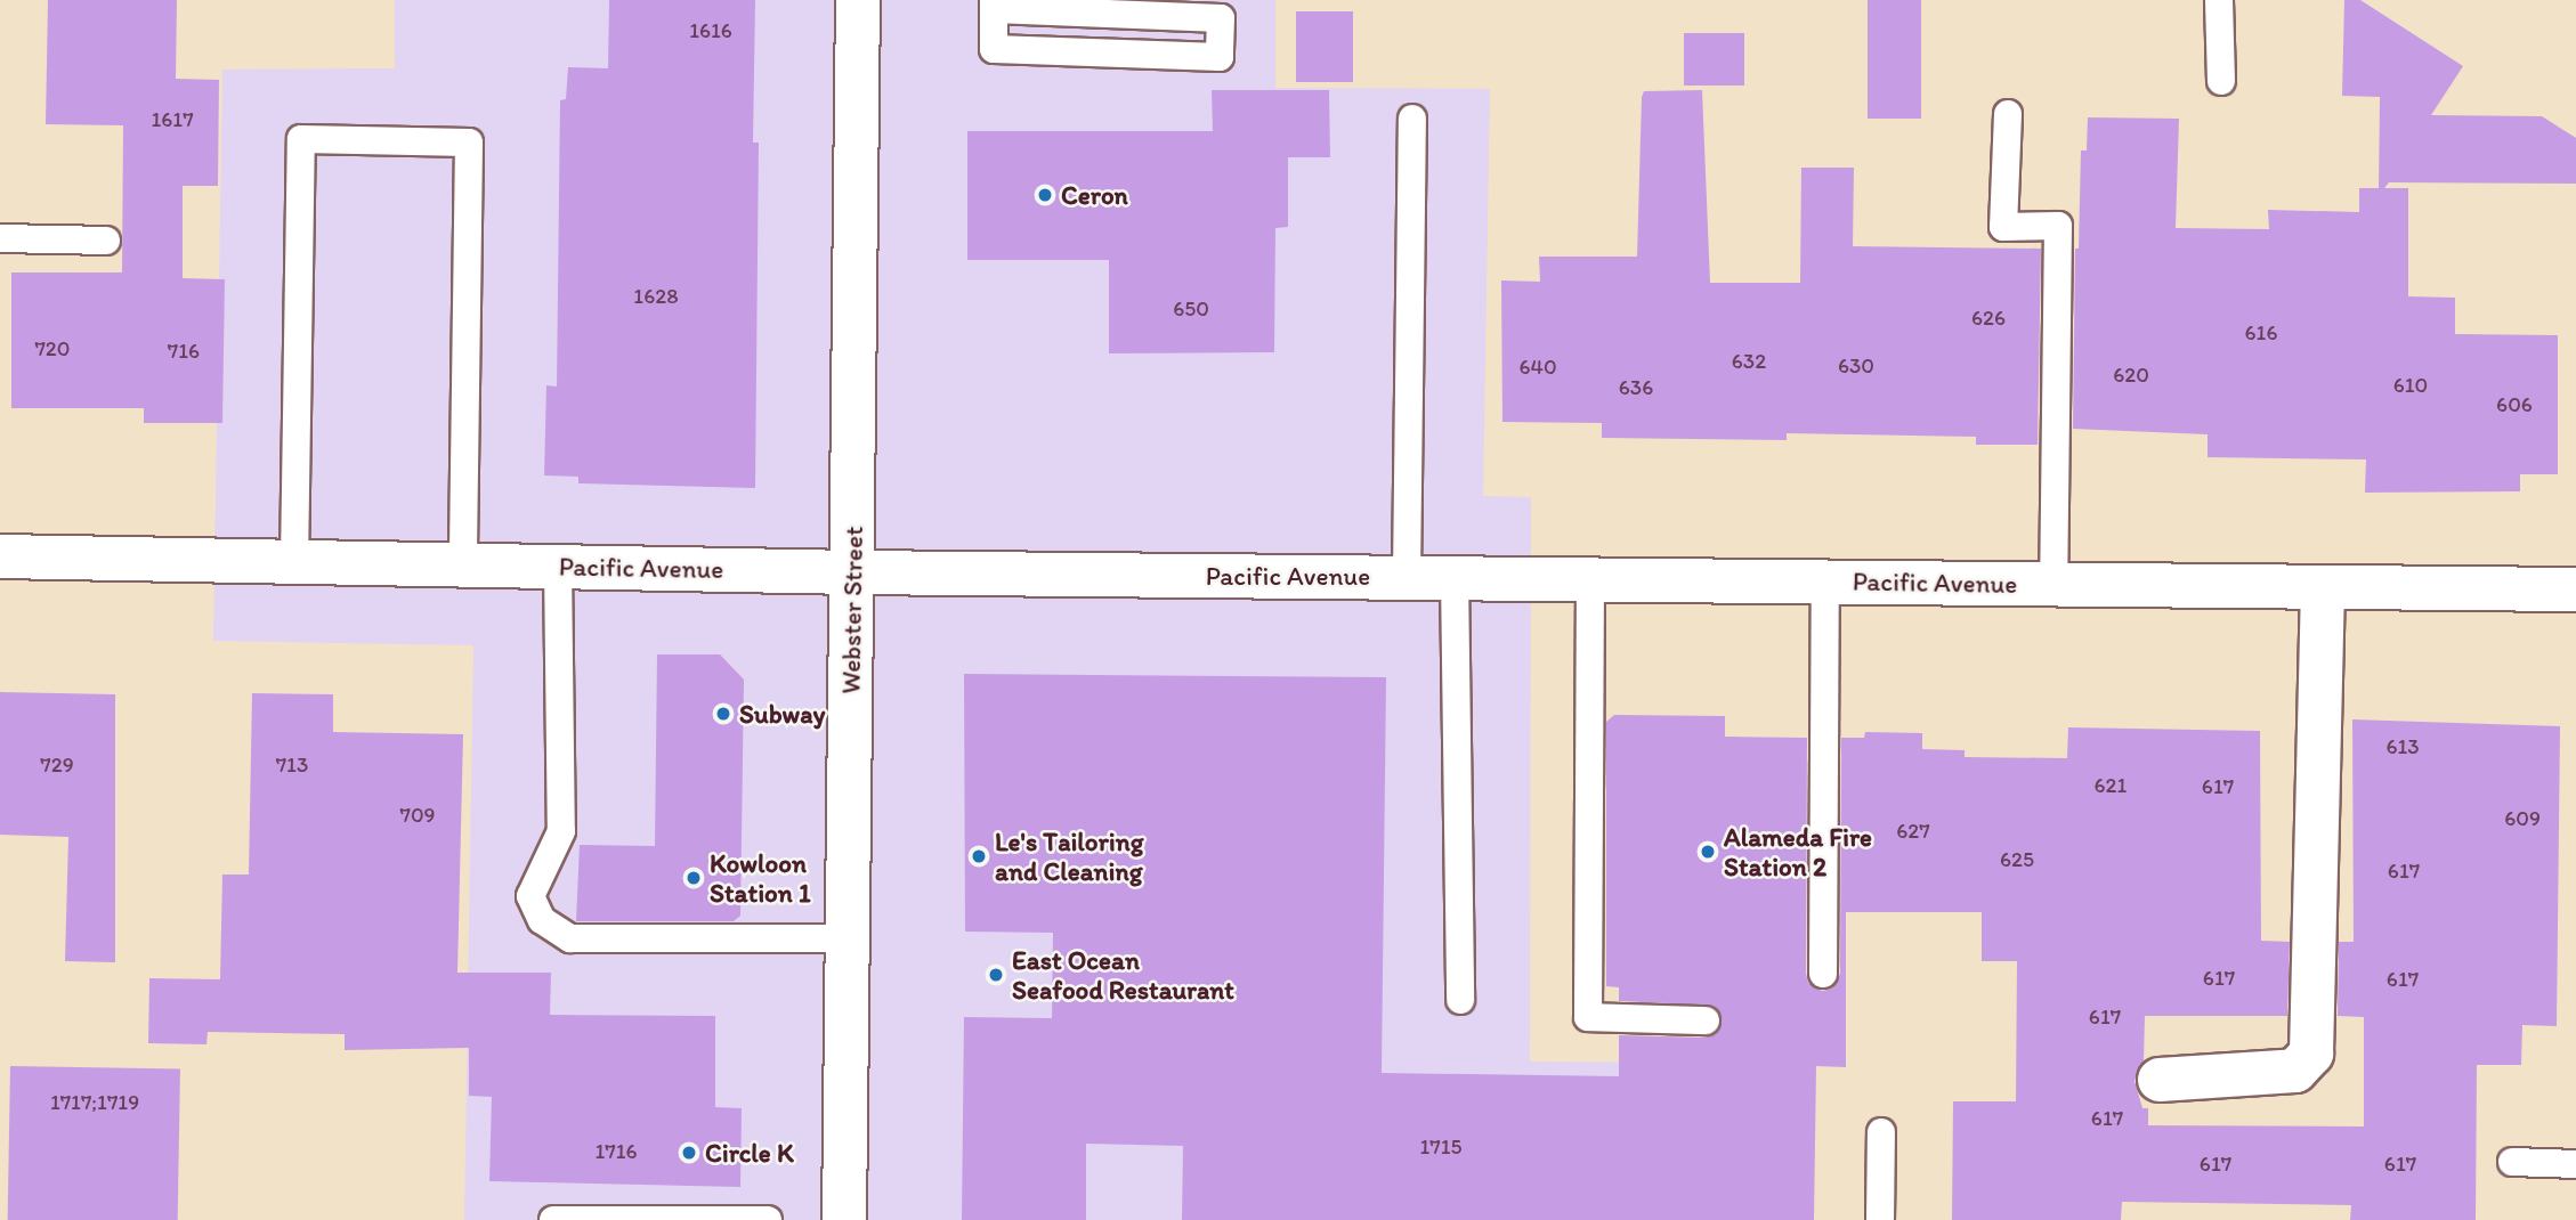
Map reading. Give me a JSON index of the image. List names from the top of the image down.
{
  "streets": {
    "street": ["Pacific Avenue", "Webster Street"]
  },
  "crossings": [
    ["Pacific Avenue", "Webster Street"]
  ],
  "places": [
    "Ceron",
    "Subway",
    "Alameda Fire Station 2",
    "Le's Tailoring and Cleaning",
    "Kowloon Station 1",
    "East Ocean Seafood Restaurant",
    "Circle K"
  ],
  "house_numbers": [
    "1616",
    "1617",
    "1628",
    "650",
    "626",
    "616",
    "720",
    "716",
    "632",
    "630",
    "640",
    "620",
    "610",
    "636",
    "606",
    "613",
    "729",
    "713",
    "621",
    "617",
    "709",
    "609",
    "627",
    "625",
    "617",
    "617",
    "617",
    "617",
    "1717;1719",
    "617",
    "1715",
    "1716",
    "617",
    "617"
  ]
}
